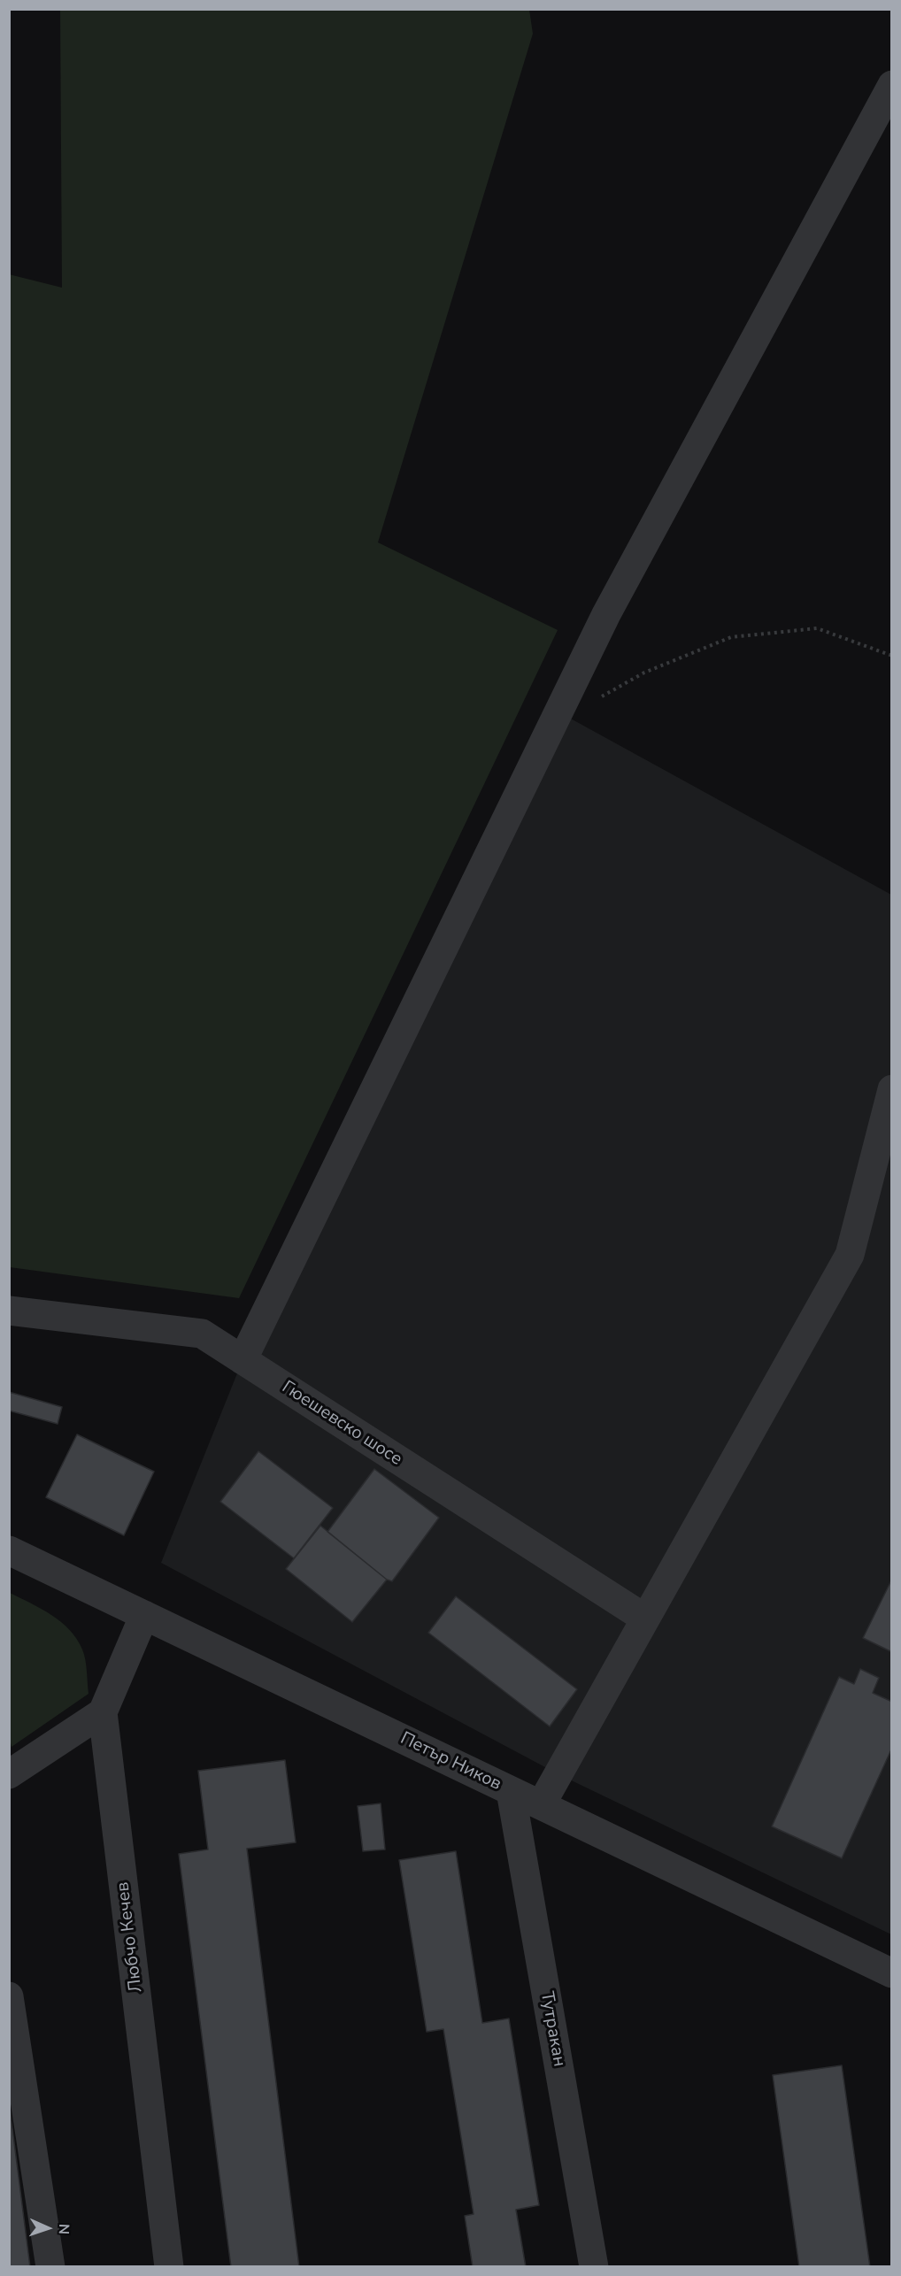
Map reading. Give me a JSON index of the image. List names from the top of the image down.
{
  "streets": {
    "street": [
      "Гюешевско шосе",
      "Петър Ников",
      "Любчо Кечев",
      "Тутракан"
    ]
  },
  "crossings": [
    ["Петър Ников", "Любчо Кечев"],
    ["Петър Ников", "Тутракан"]
  ],
  "north": "right"
}
